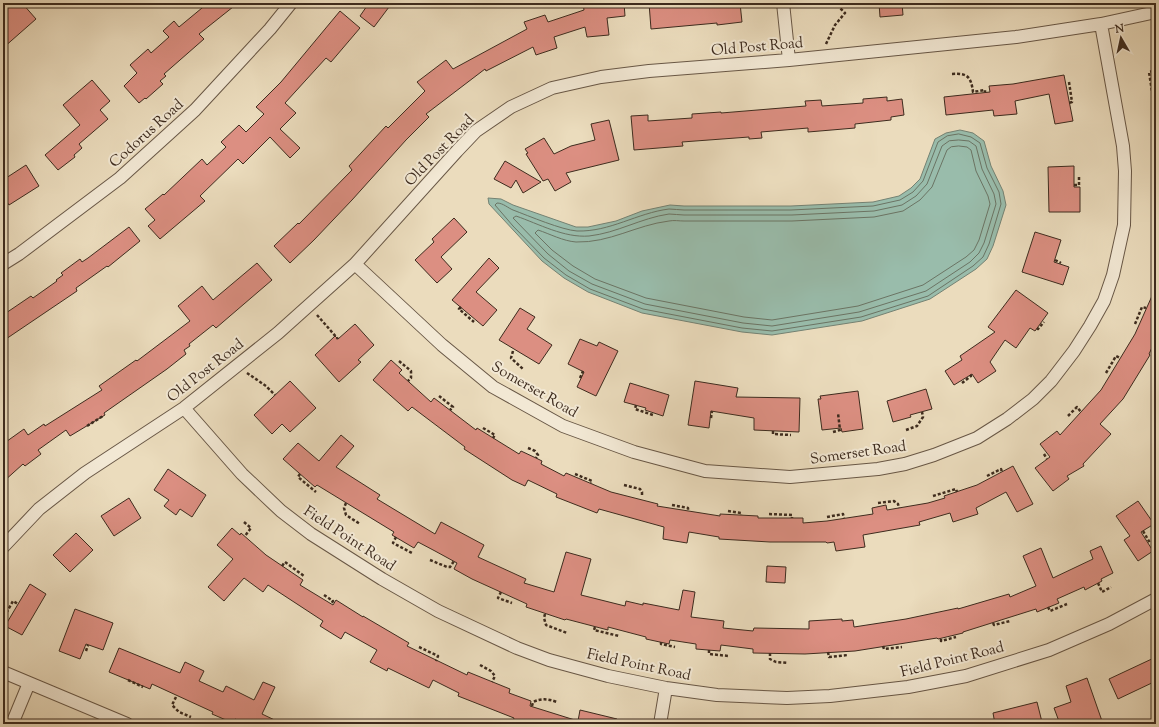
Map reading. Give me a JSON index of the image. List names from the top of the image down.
{
  "streets": {
    "street": [
      "Old Post Road",
      "Codorus Road",
      "Somerset Road",
      "Field Point Road"
    ]
  },
  "crossings": [
    ["Old Post Road", "Somerset Road"],
    ["Old Post Road", "Field Point Road"]
  ],
  "north": "top"
}
